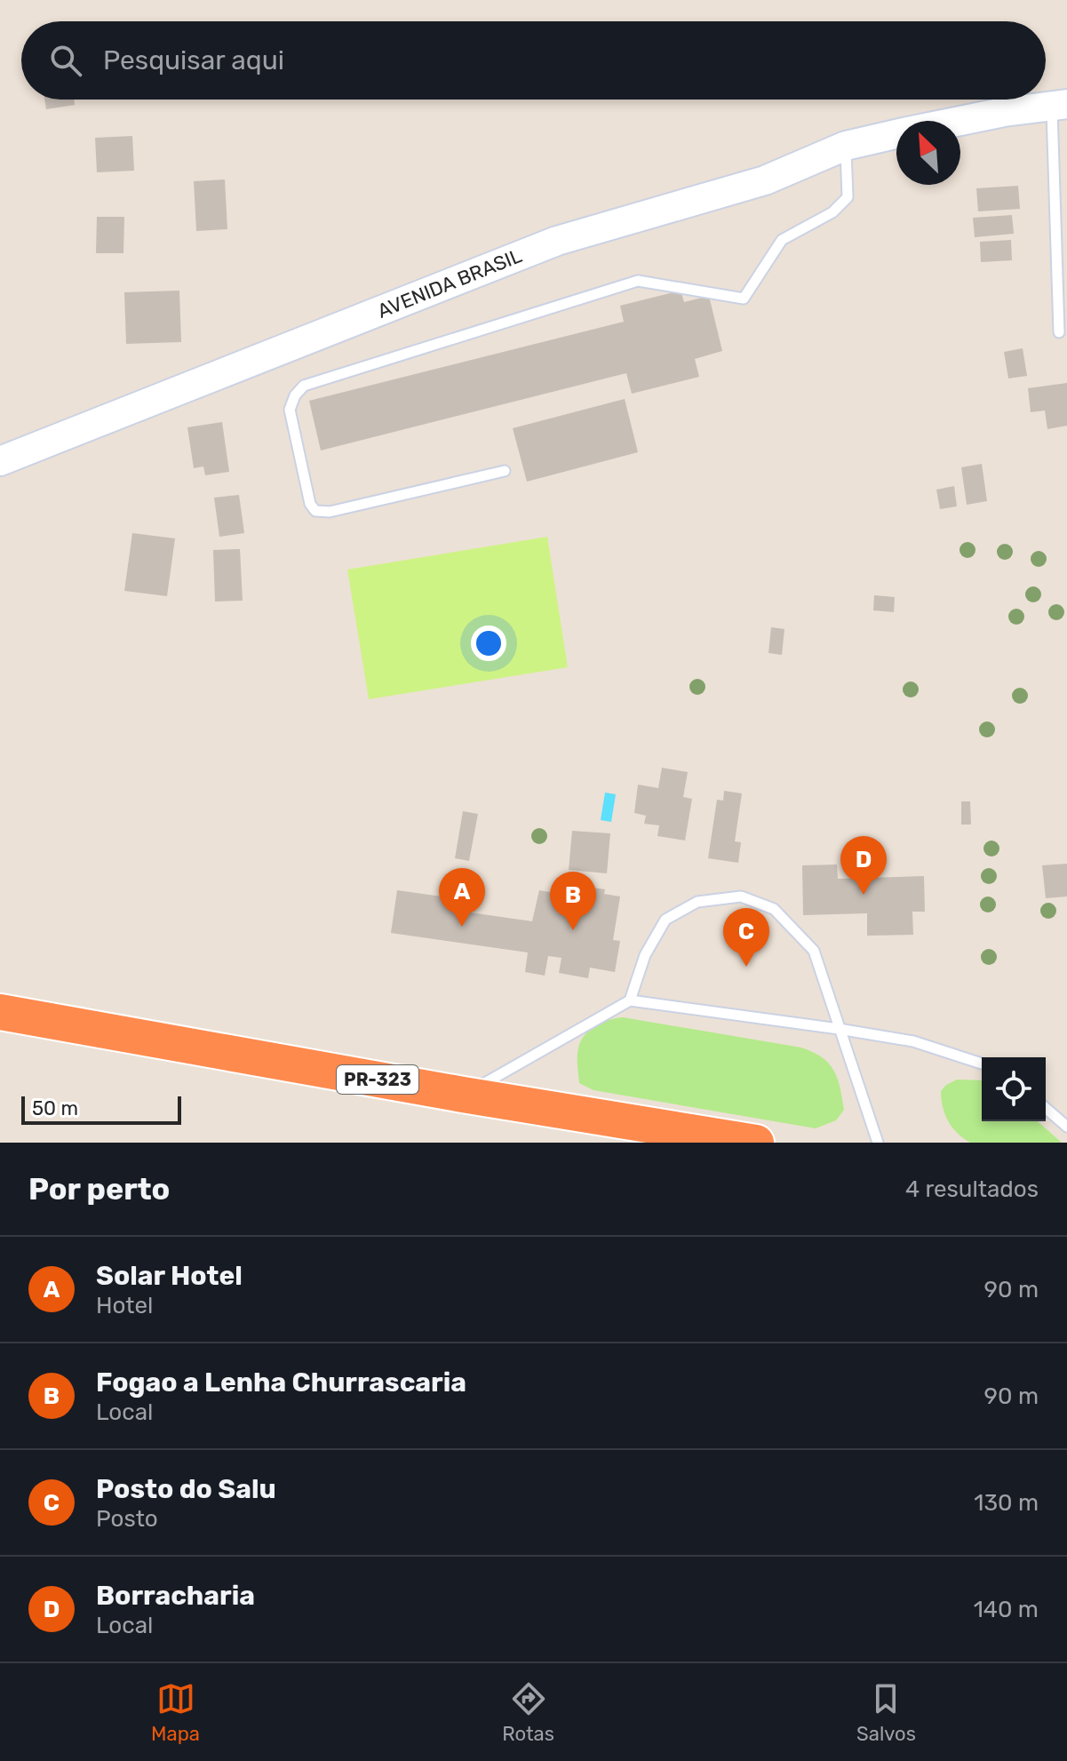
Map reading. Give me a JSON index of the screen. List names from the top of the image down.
{
  "streets": {
    "highway": ["PR-323"],
    "street": ["AVENIDA BRASIL"]
  },
  "scale_bar": "50 m",
  "north": "top left",
  "page": {
    "search": "Pesquisar aqui",
    "pins": [
      "D",
      "A",
      "B",
      "C"
    ],
    "scale": "50 m",
    "heading": ["Por perto", "4 resultados"],
    "list": [
      {
        "mark": "A",
        "name": "Solar Hotel",
        "note": "Hotel",
        "value": "90 m"
      },
      {
        "mark": "B",
        "name": "Fogao a Lenha Churrascaria",
        "note": "Local",
        "value": "90 m"
      },
      {
        "mark": "C",
        "name": "Posto do Salu",
        "note": "Posto",
        "value": "130 m"
      },
      {
        "mark": "D",
        "name": "Borracharia",
        "note": "Local",
        "value": "140 m"
      }
    ],
    "nav": ["Mapa", "Rotas", "Salvos"]
  }
}
